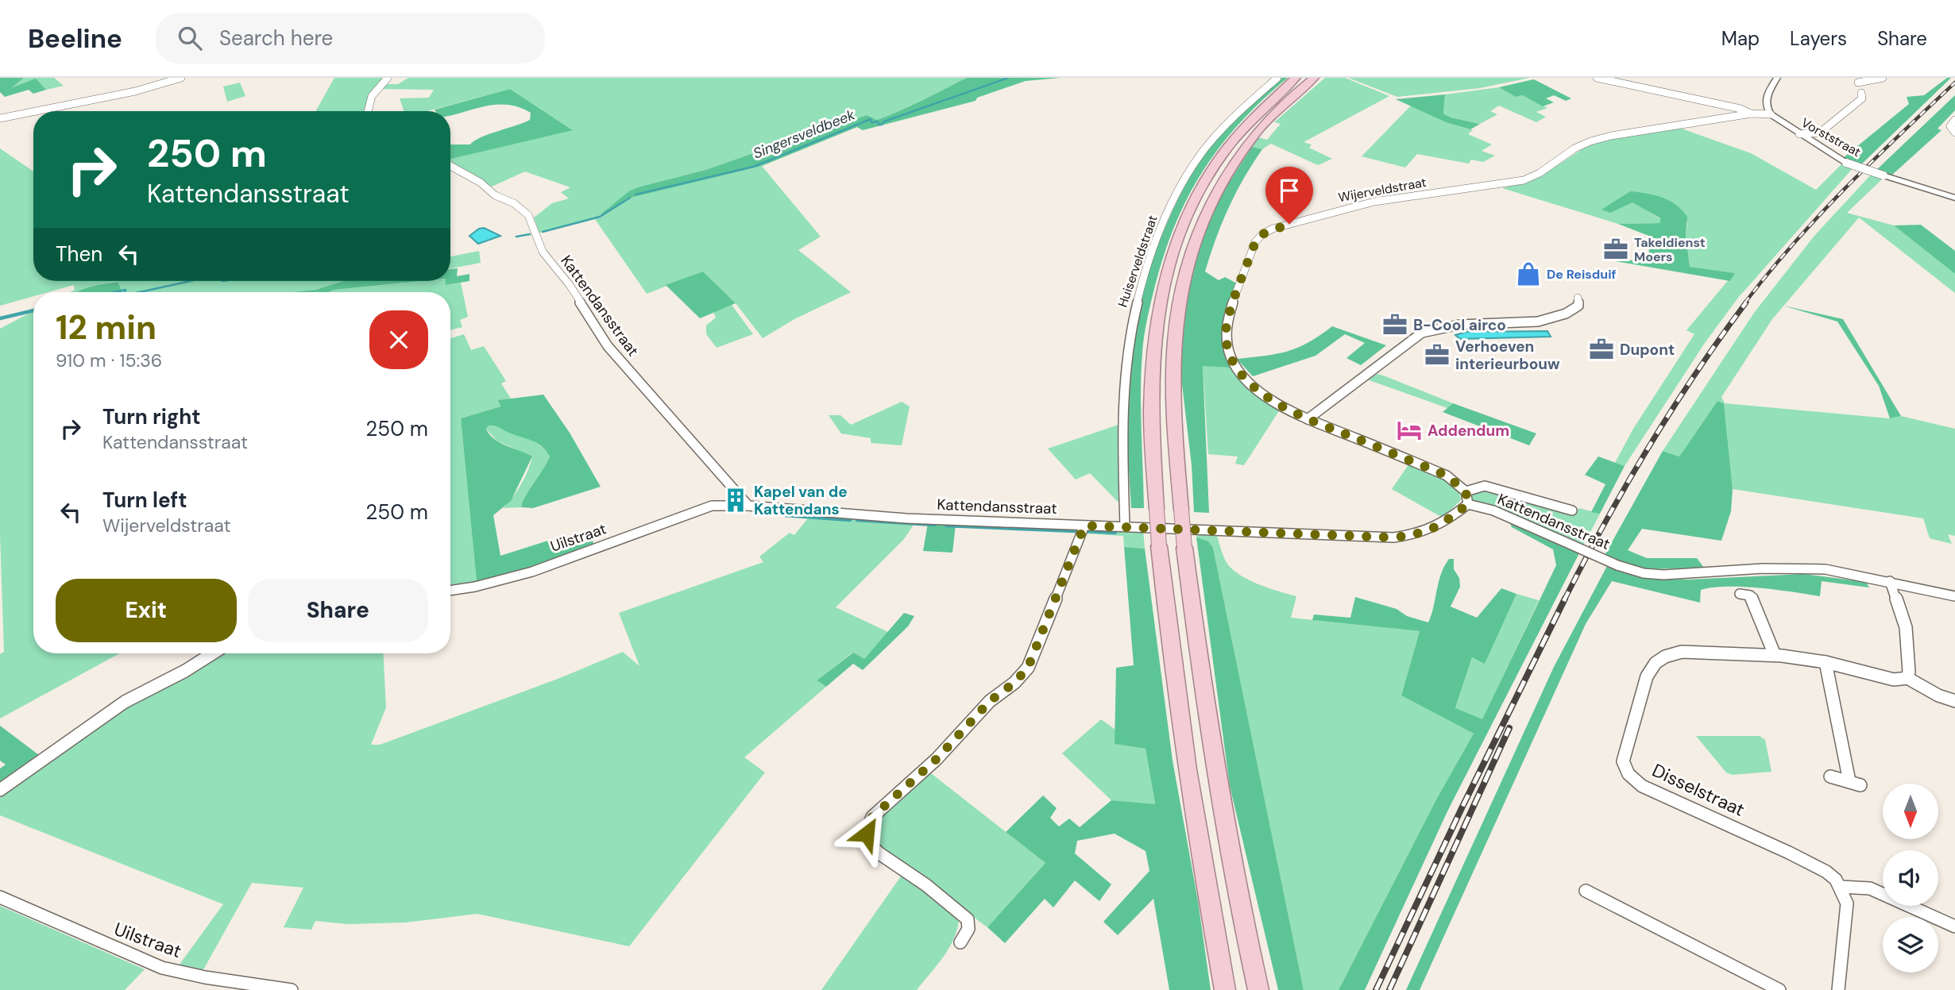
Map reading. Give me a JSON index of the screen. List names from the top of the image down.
{
  "streets": {
    "street": [
      "Vorststraat",
      "Wijerveldstraat",
      "Huiserveldstraat",
      "Kattendansstraat",
      "Uilstraat",
      "Disselstraat"
    ]
  },
  "crossings": [
    ["Vorststraat", "Wijerveldstraat"],
    ["Huiserveldstraat", "Kattendansstraat"],
    ["Kattendansstraat", "Uilstraat"]
  ],
  "water": ["Singersveldbeek"],
  "places": {
    "office": [
      "Takeldienst Moers",
      "B-Cool airco",
      "Dupont",
      "Verhoeven interieurbouw"
    ],
    "shop": ["De Reisduif"],
    "hotel": ["Addendum"],
    "building": ["Kapel van de Kattendans"]
  },
  "north": "bottom",
  "page": {
    "header": "Beeline",
    "search": "Search here",
    "nav": ["Map", "Layers", "Share"],
    "turn": ["250 m", "Kattendansstraat"],
    "then": "Then",
    "heading": ["12 min", "910 m · 15:36"],
    "list": [
      {
        "name": "Turn right",
        "note": "Kattendansstraat",
        "value": "250 m"
      },
      {
        "name": "Turn left",
        "note": "Wijerveldstraat",
        "value": "250 m"
      }
    ],
    "buttons": ["Exit", "Share"]
  }
}
